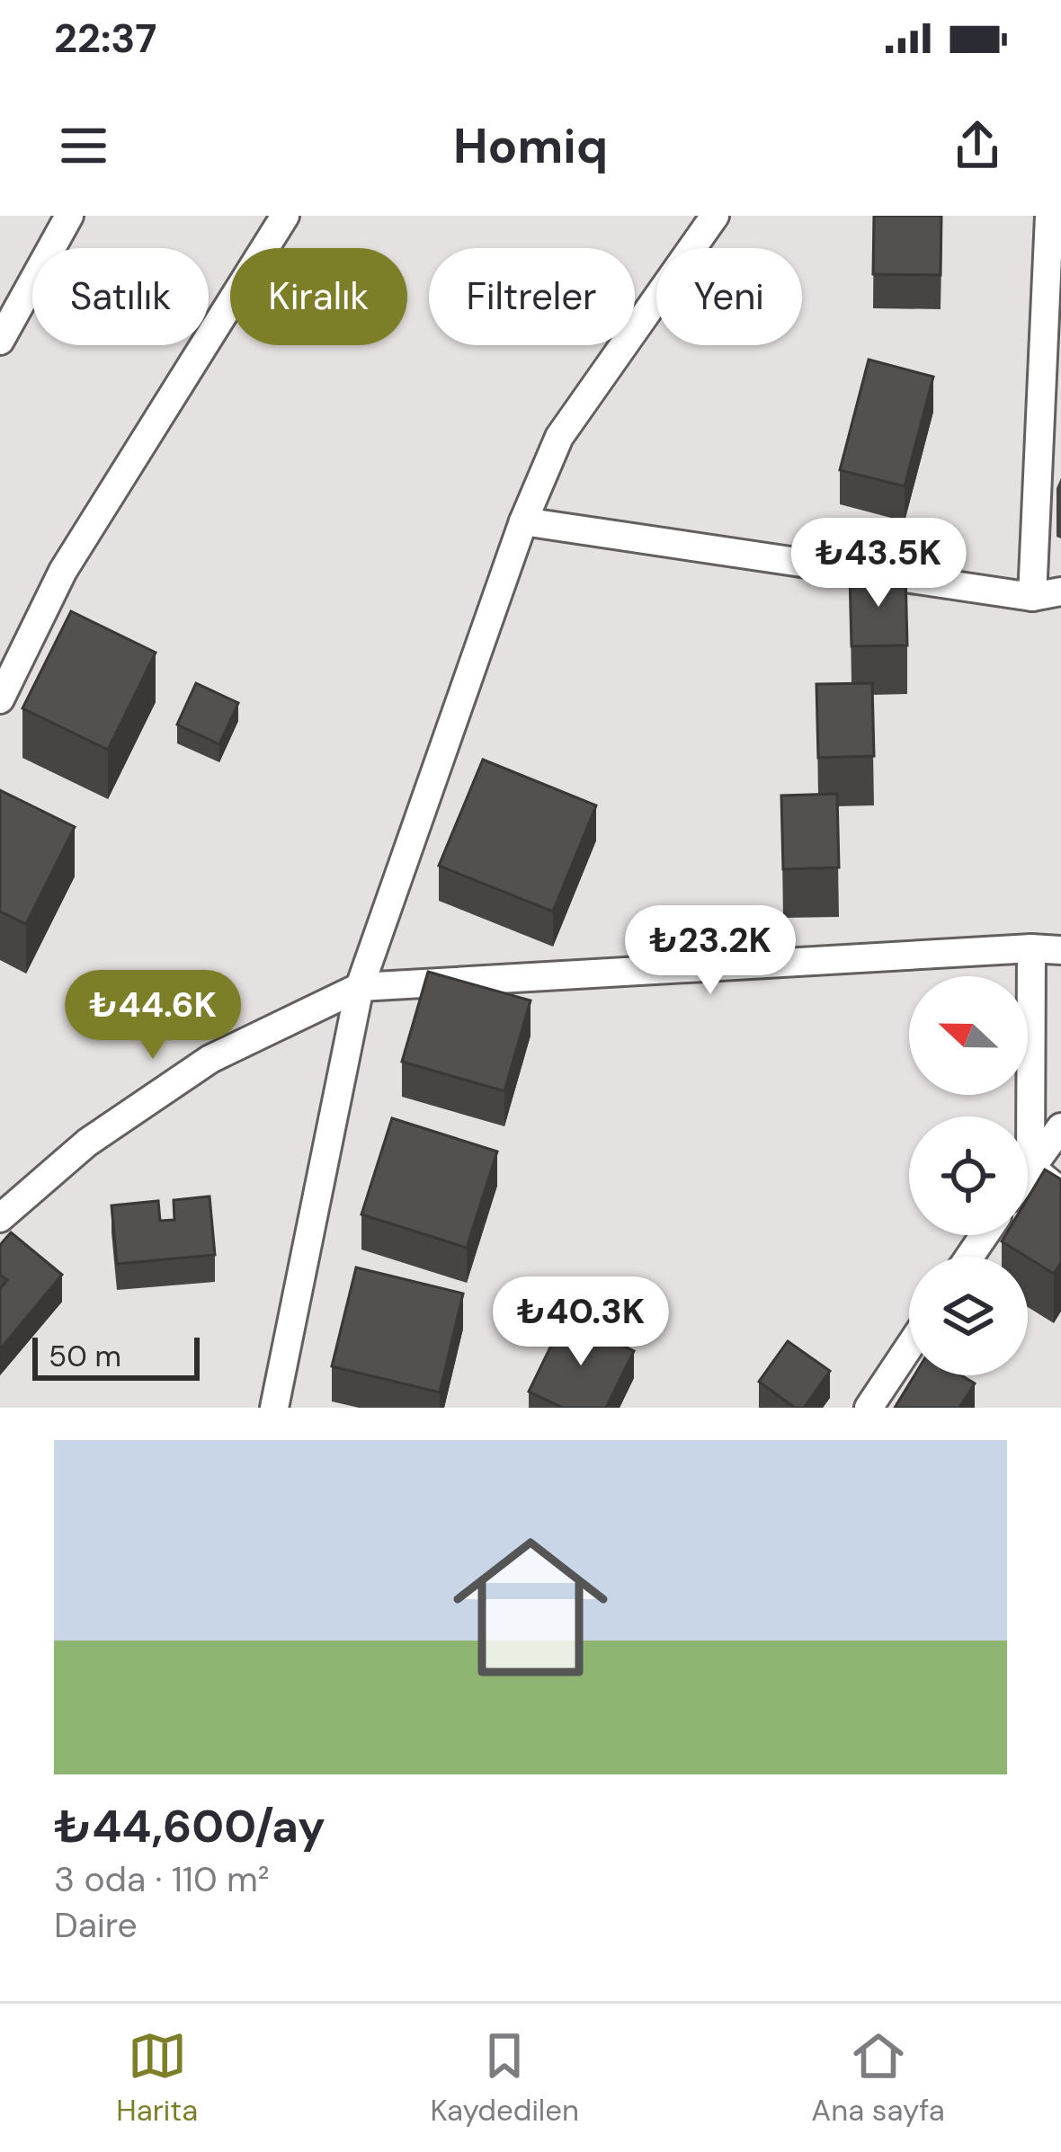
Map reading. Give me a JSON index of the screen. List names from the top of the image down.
{
  "scale_bar": "50 m",
  "north": "left",
  "page": {
    "status": "22:37",
    "header": "Homiq",
    "chip": [
      "Satılık",
      "Kiralık",
      "Filtreler",
      "Yeni"
    ],
    "price": [
      "₺43.5K",
      "₺23.2K",
      "₺44.6K",
      "₺40.3K"
    ],
    "scale": "50 m",
    "list": [
      {
        "name": "₺44,600/ay",
        "note": "3 oda · 110 m² · Daire"
      }
    ],
    "tabs": ["Harita", "Kaydedilen", "Ana sayfa"]
  }
}
